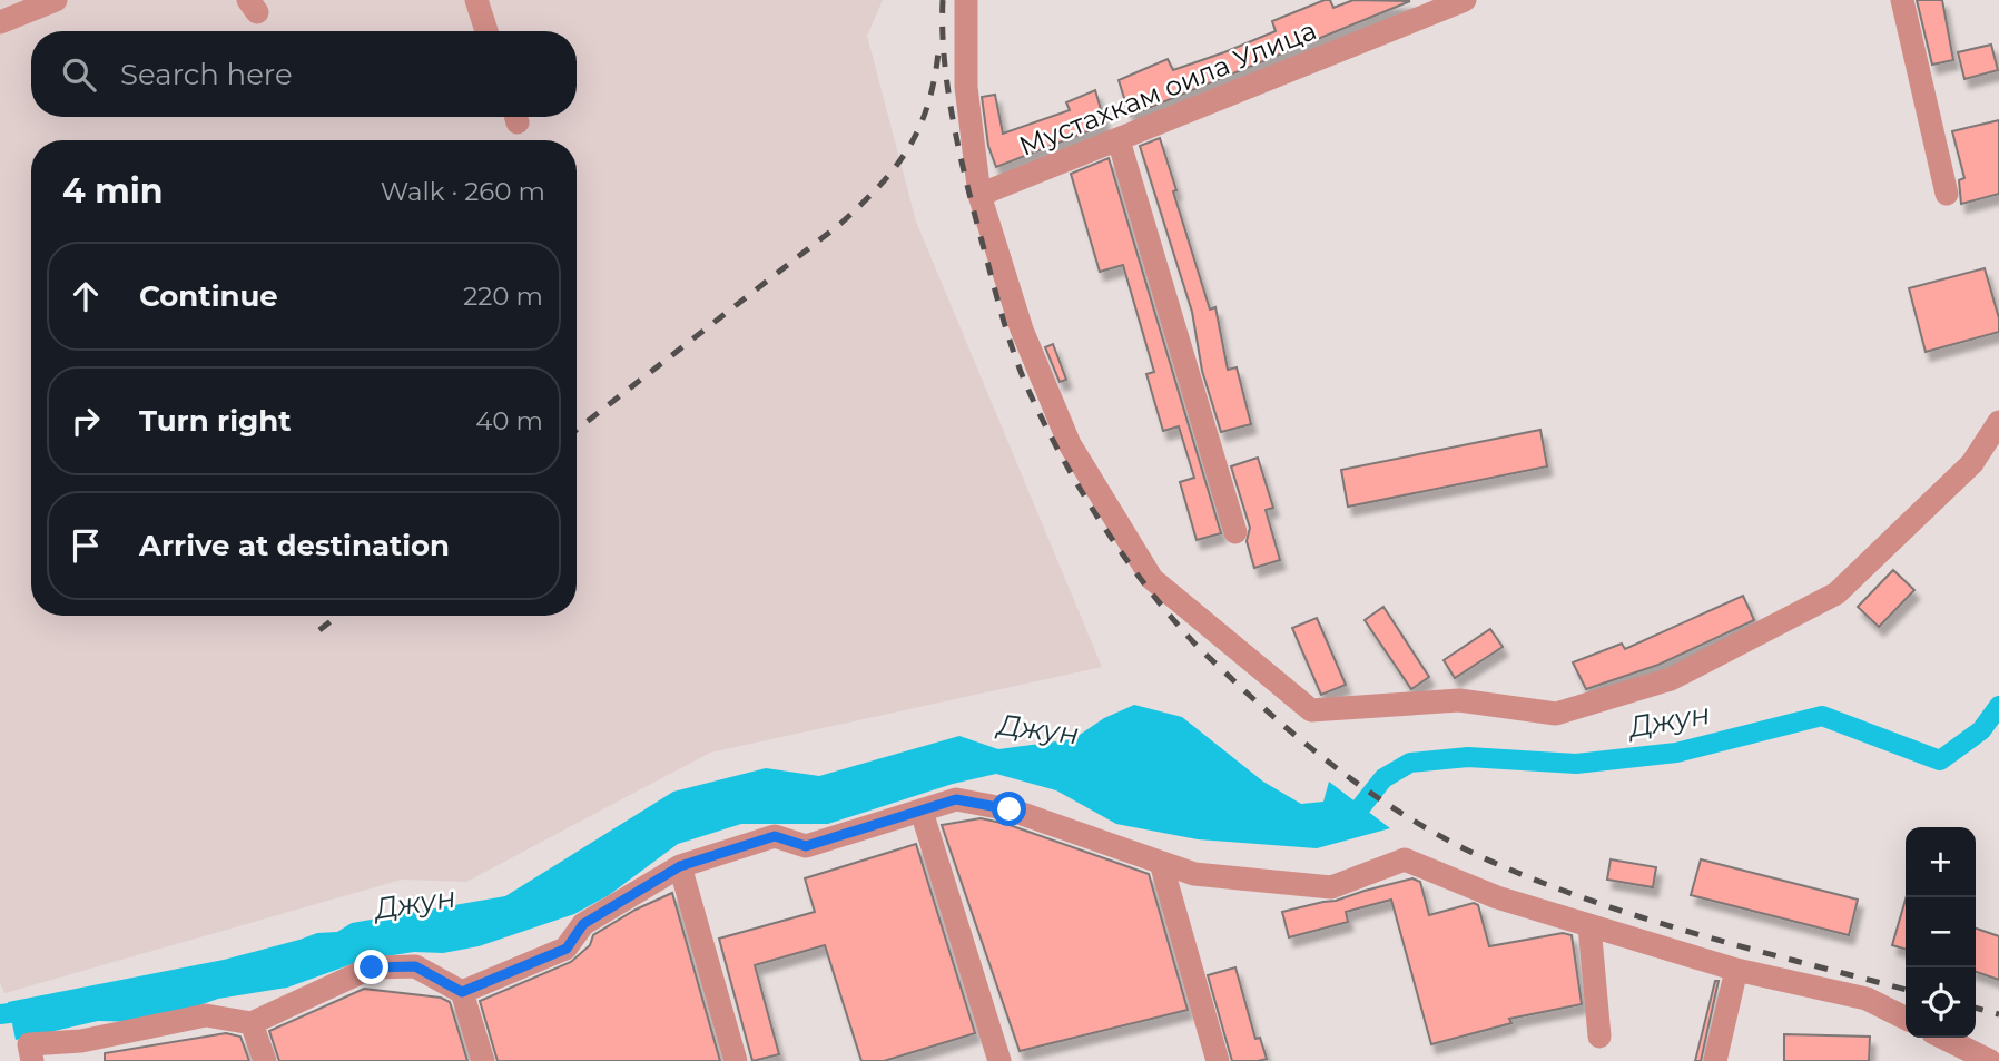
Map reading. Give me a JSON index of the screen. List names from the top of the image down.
{
  "streets": {
    "street": ["Мустахкам оила Улица"]
  },
  "water": ["Джун"],
  "page": {
    "search": "Search here",
    "heading": ["4 min", "Walk · 260 m"],
    "list": [
      ["Continue", "220 m"],
      ["Turn right", "40 m"],
      "Arrive at destination"
    ],
    "map_buttons": ["+", "−"]
  }
}
